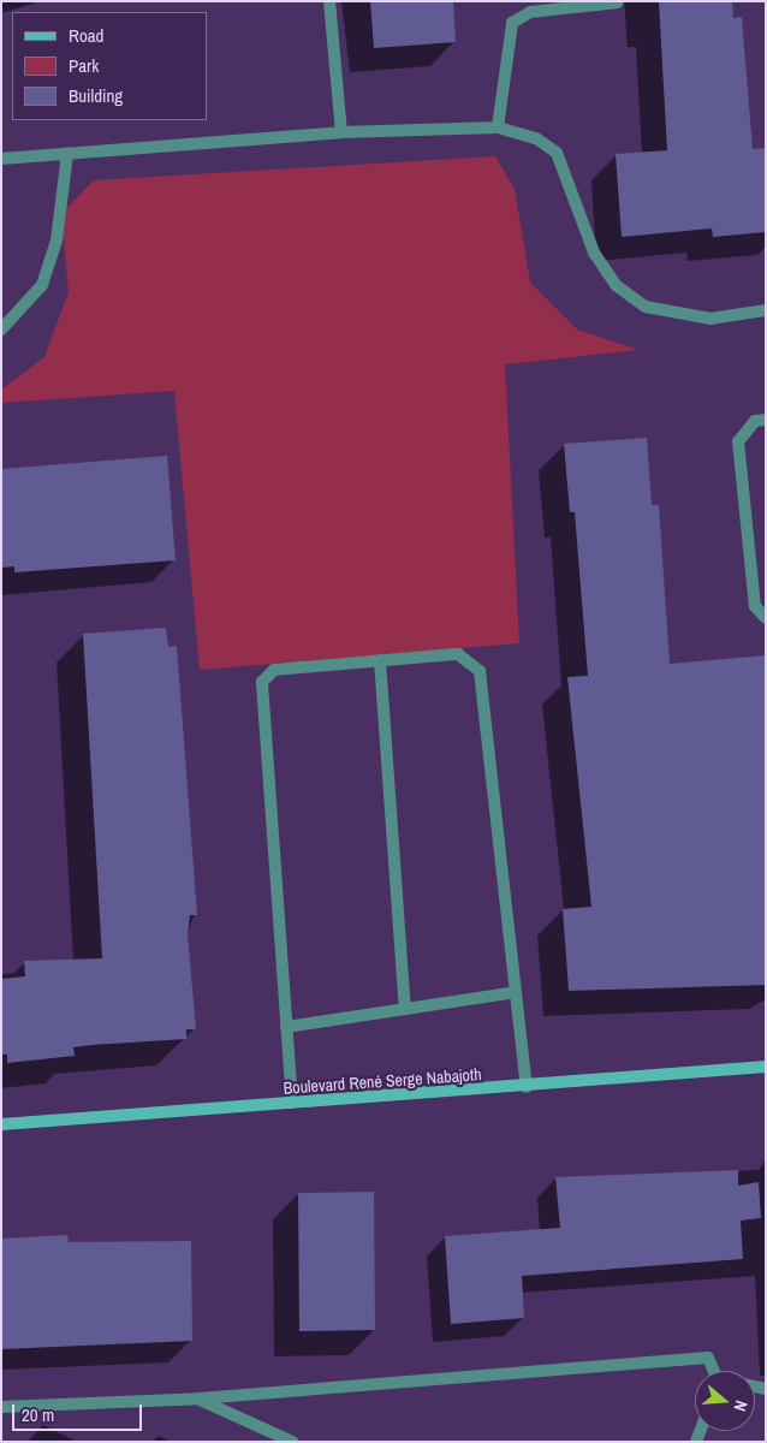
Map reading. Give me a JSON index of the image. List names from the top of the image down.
{
  "streets": {
    "street": ["Boulevard René Serge Nabajoth"]
  },
  "legend": ["Road", "Park", "Building"],
  "scale_bar": "20 m",
  "north": "right"
}
